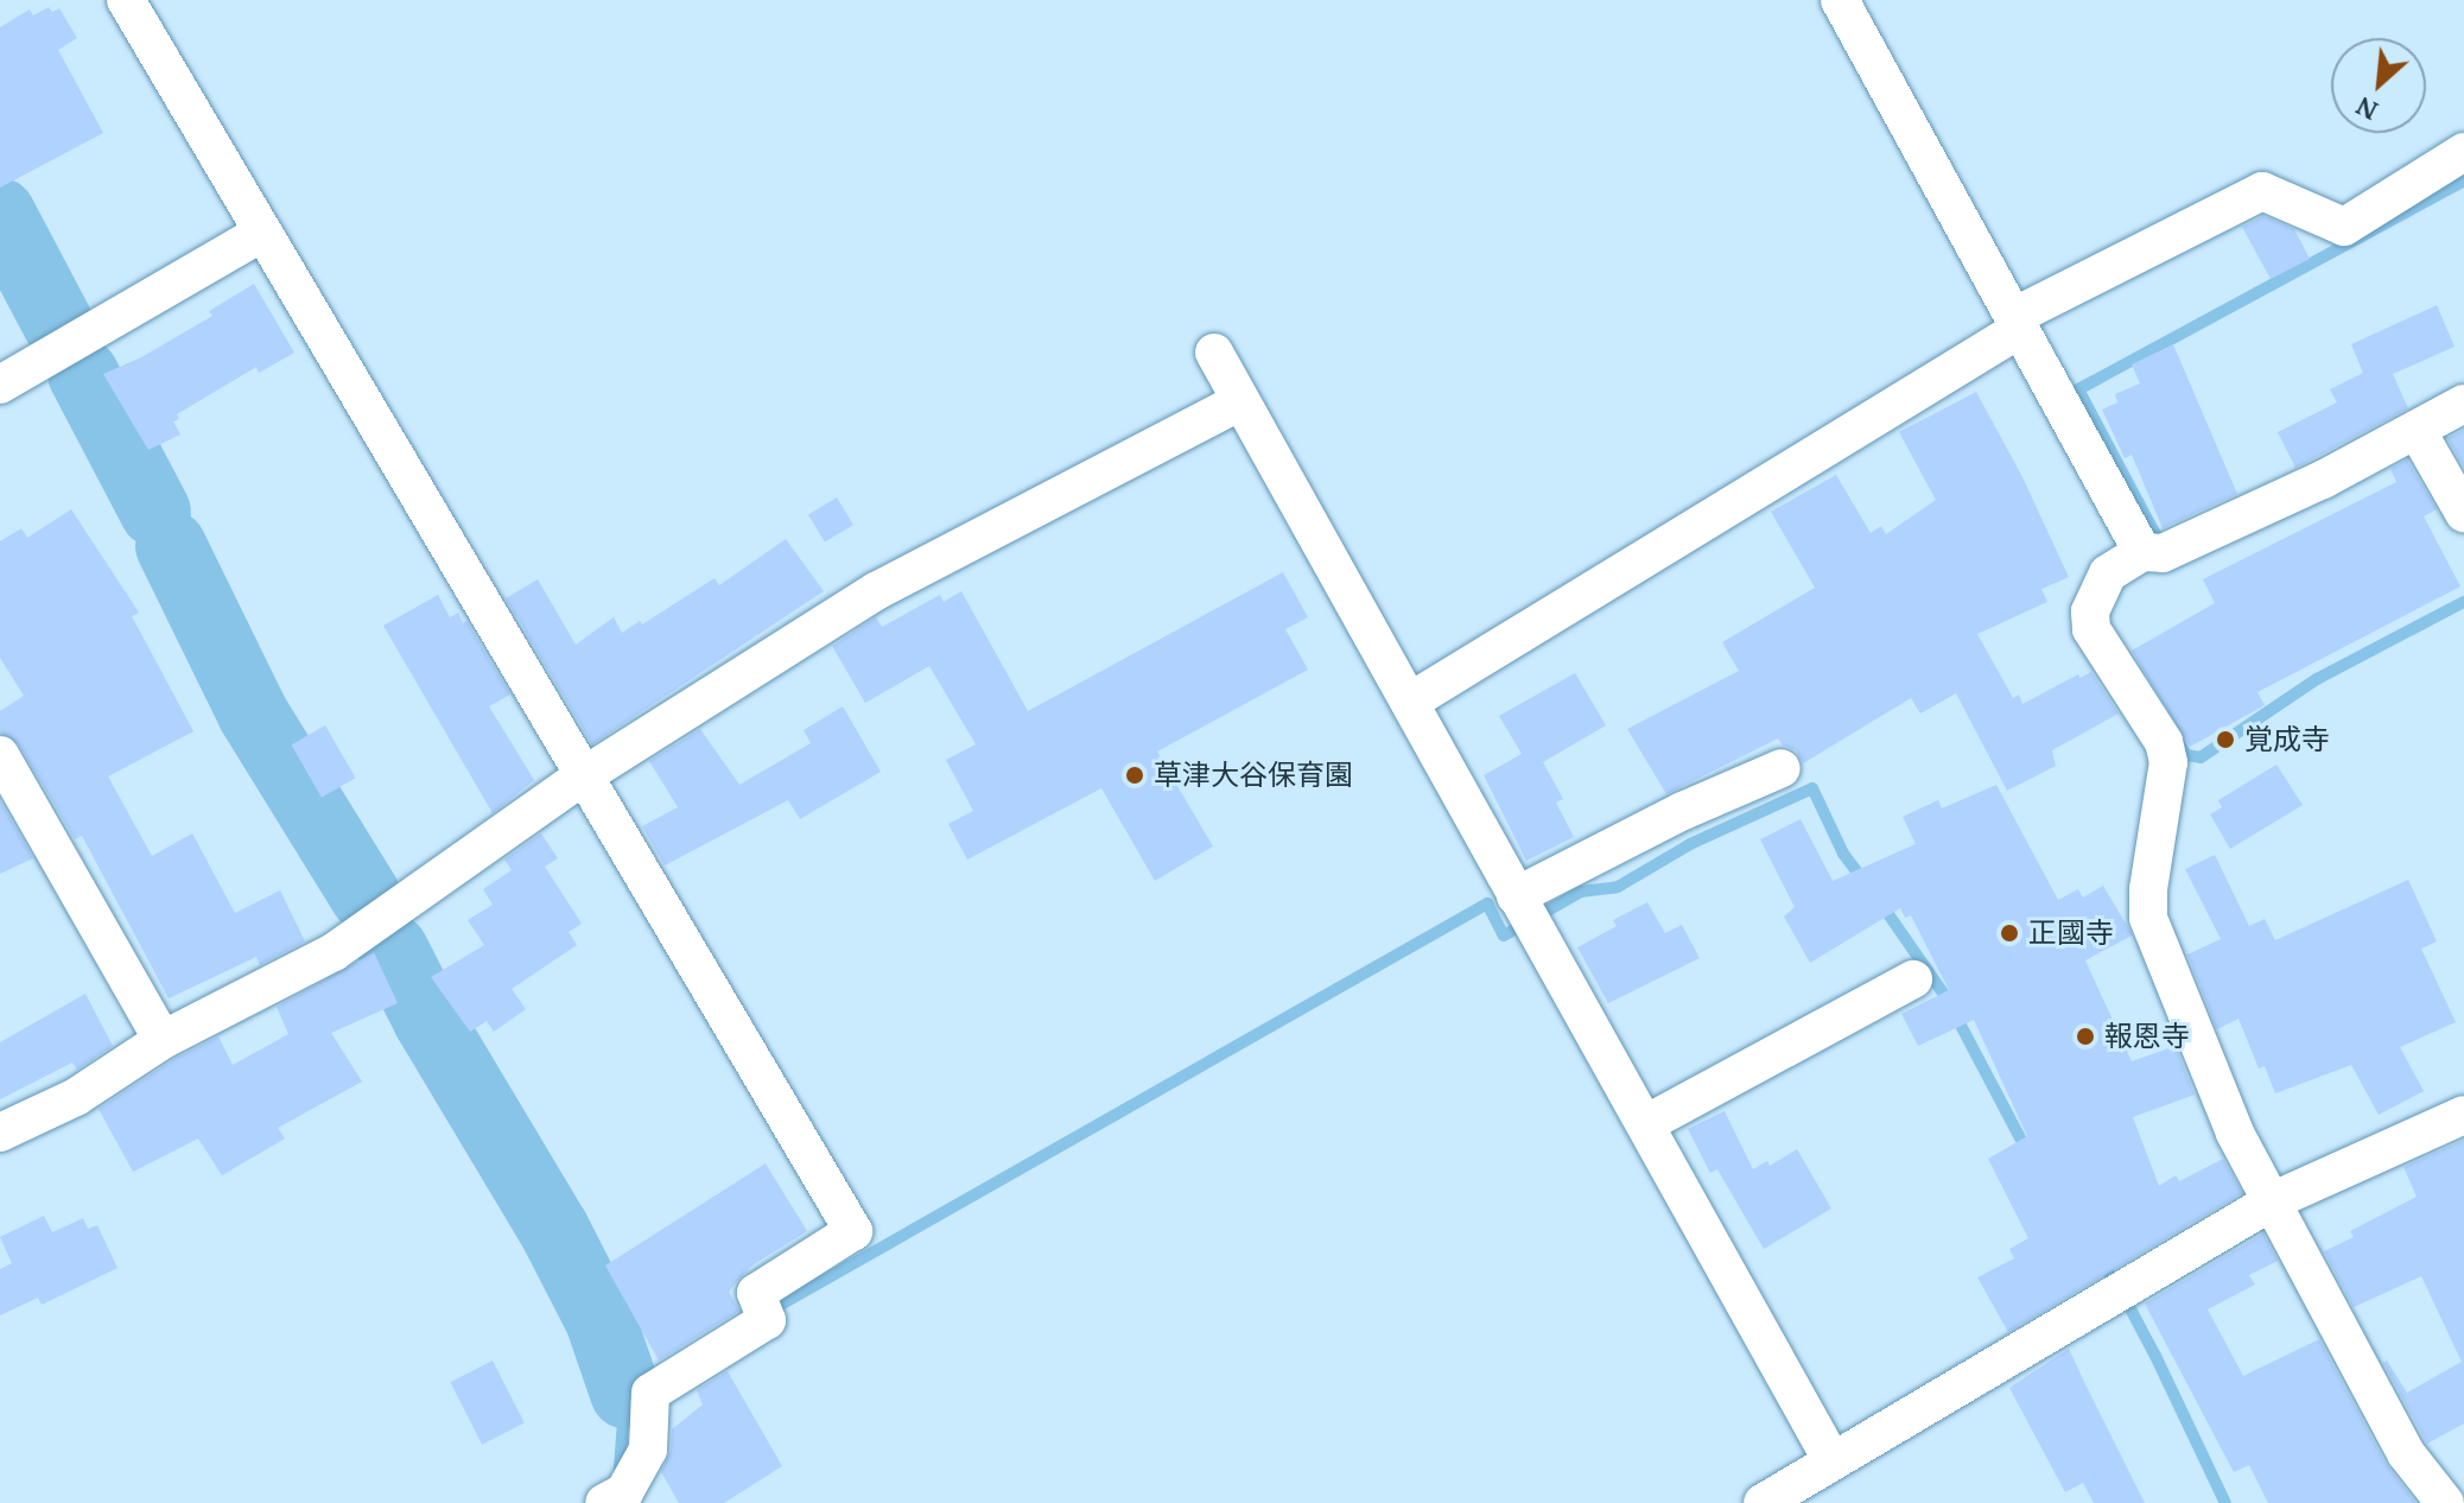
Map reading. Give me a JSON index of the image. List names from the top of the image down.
{
  "places": [
    "覚成寺",
    "草津大谷保育園",
    "正國寺",
    "報恩寺"
  ],
  "north": "bottom left"
}
